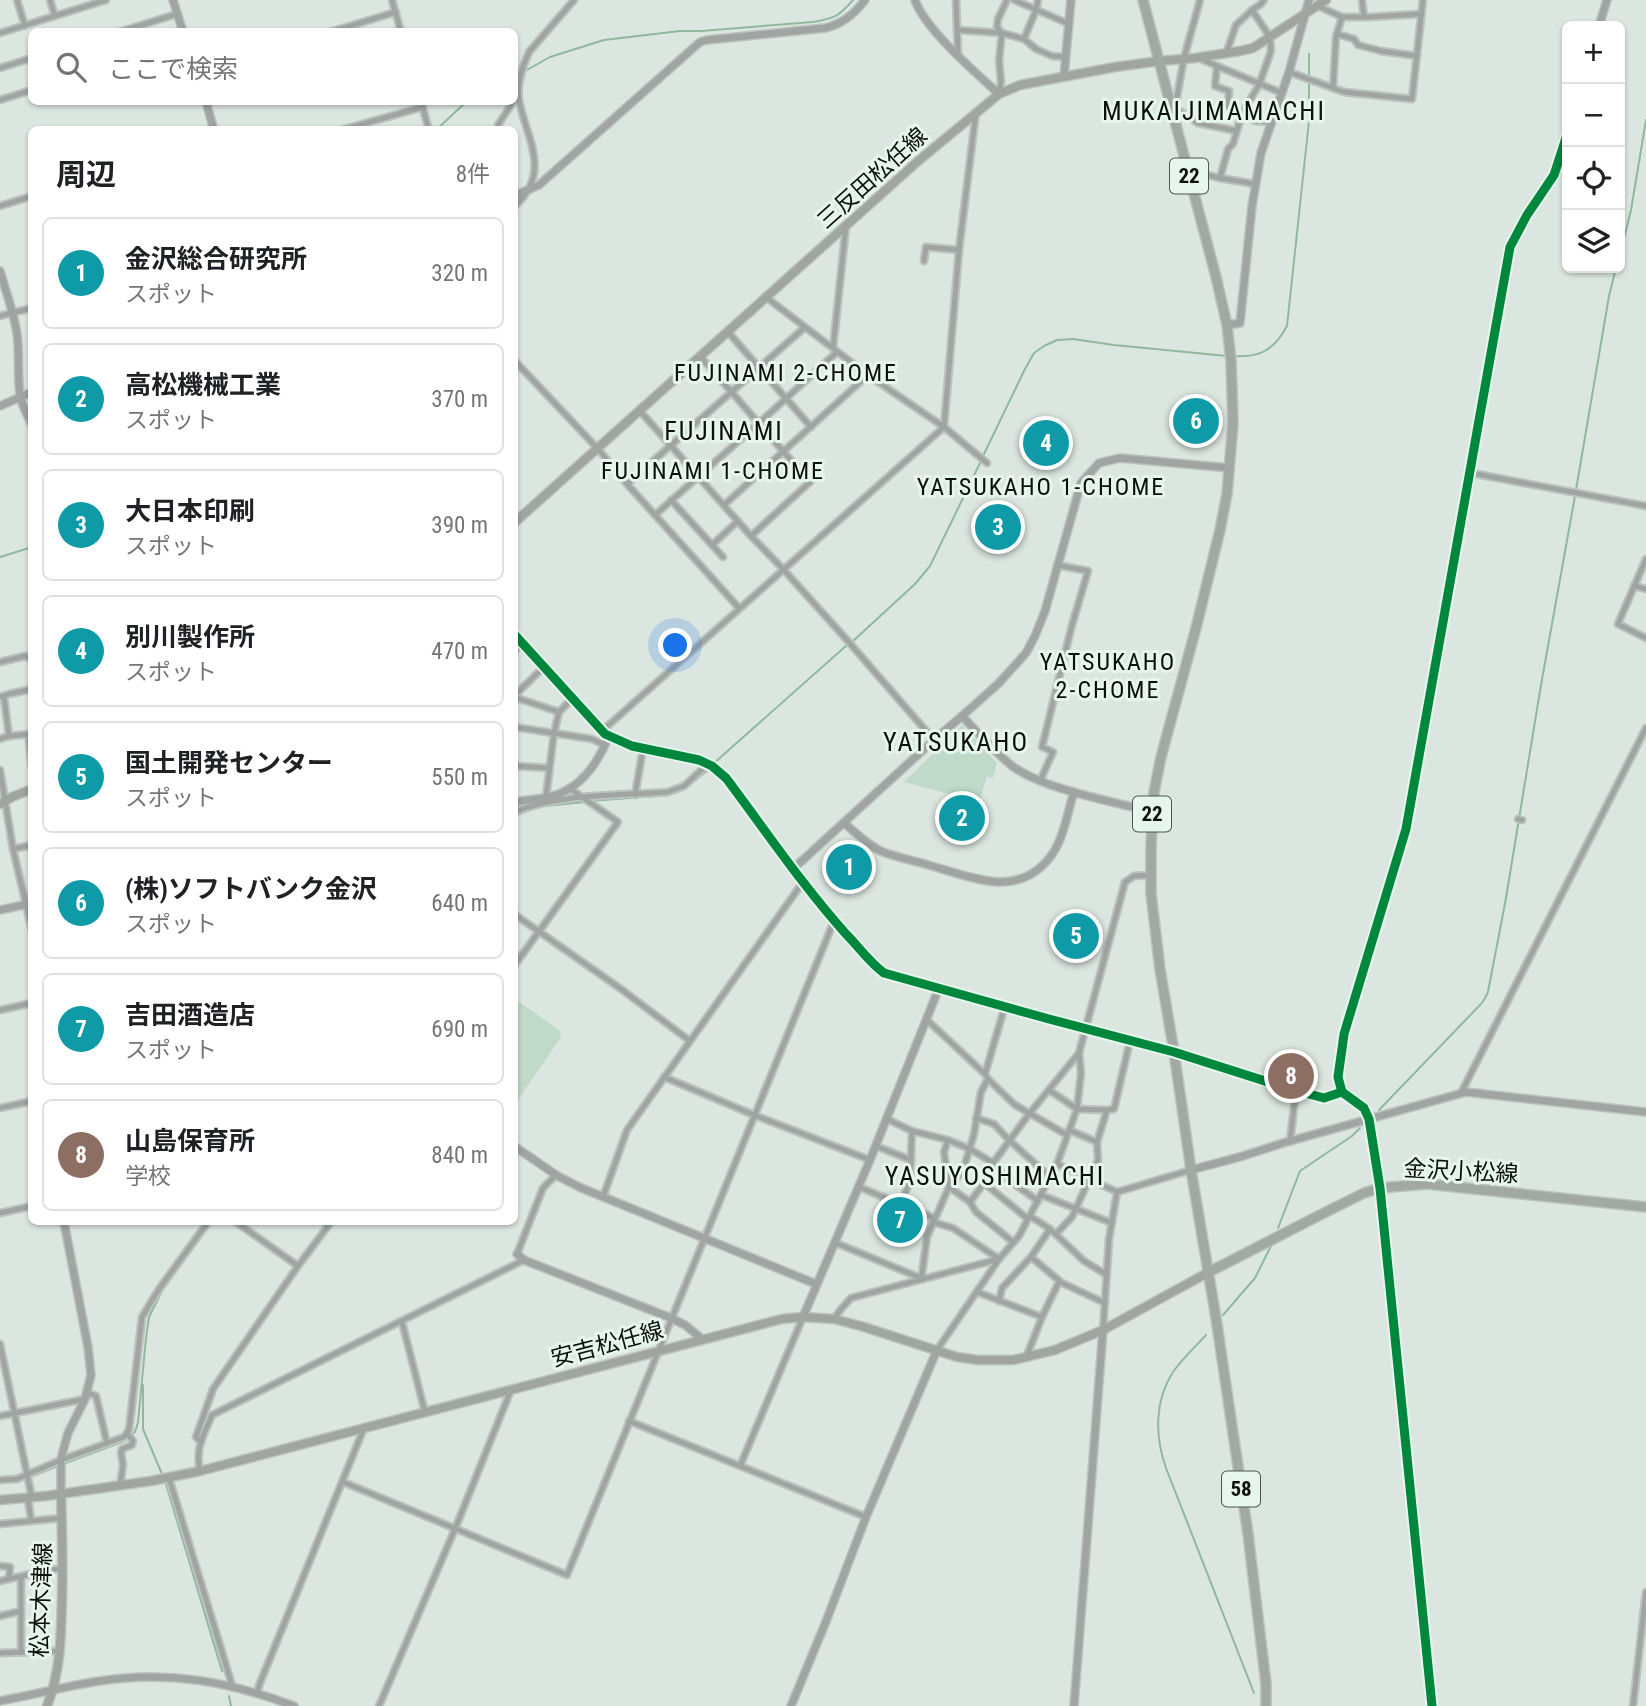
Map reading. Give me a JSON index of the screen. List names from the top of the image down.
{
  "streets": {
    "main road": [
      "22",
      "三反田松任線",
      "金沢小松線",
      "安吉松任線",
      "58",
      "松本木津線"
    ]
  },
  "crossings": [
    ["22", "三反田松任線"],
    ["22", "金沢小松線"],
    ["22", "安吉松任線"],
    ["22", "58"],
    ["金沢小松線", "安吉松任線"],
    ["金沢小松線", "58"],
    ["安吉松任線", "58"],
    ["安吉松任線", "松本木津線"]
  ],
  "districts": [
    "MUKAIJIMAMACHI",
    "FUJINAMI 2-CHOME",
    "FUJINAMI",
    "FUJINAMI 1-CHOME",
    "YATSUKAHO 1-CHOME",
    "YATSUKAHO 2-CHOME",
    "YATSUKAHO",
    "YASUYOSHIMACHI"
  ],
  "page": {
    "map_buttons": ["+", "−"],
    "search": "ここで検索",
    "heading": ["周辺", "8件"],
    "list": [
      {
        "mark": "1",
        "name": "金沢総合研究所",
        "note": "スポット",
        "value": "320 m"
      },
      {
        "mark": "2",
        "name": "高松機械工業",
        "note": "スポット",
        "value": "370 m"
      },
      {
        "mark": "3",
        "name": "大日本印刷",
        "note": "スポット",
        "value": "390 m"
      },
      {
        "mark": "4",
        "name": "別川製作所",
        "note": "スポット",
        "value": "470 m"
      },
      {
        "mark": "5",
        "name": "国土開発センター",
        "note": "スポット",
        "value": "550 m"
      },
      {
        "mark": "6",
        "name": "(株)ソフトバンク金沢",
        "note": "スポット",
        "value": "640 m"
      },
      {
        "mark": "7",
        "name": "吉田酒造店",
        "note": "スポット",
        "value": "690 m"
      },
      {
        "mark": "8",
        "name": "山島保育所",
        "note": "学校",
        "value": "840 m"
      }
    ],
    "pins": [
      "6",
      "4",
      "3",
      "2",
      "1",
      "5",
      "8",
      "7"
    ]
  }
}
